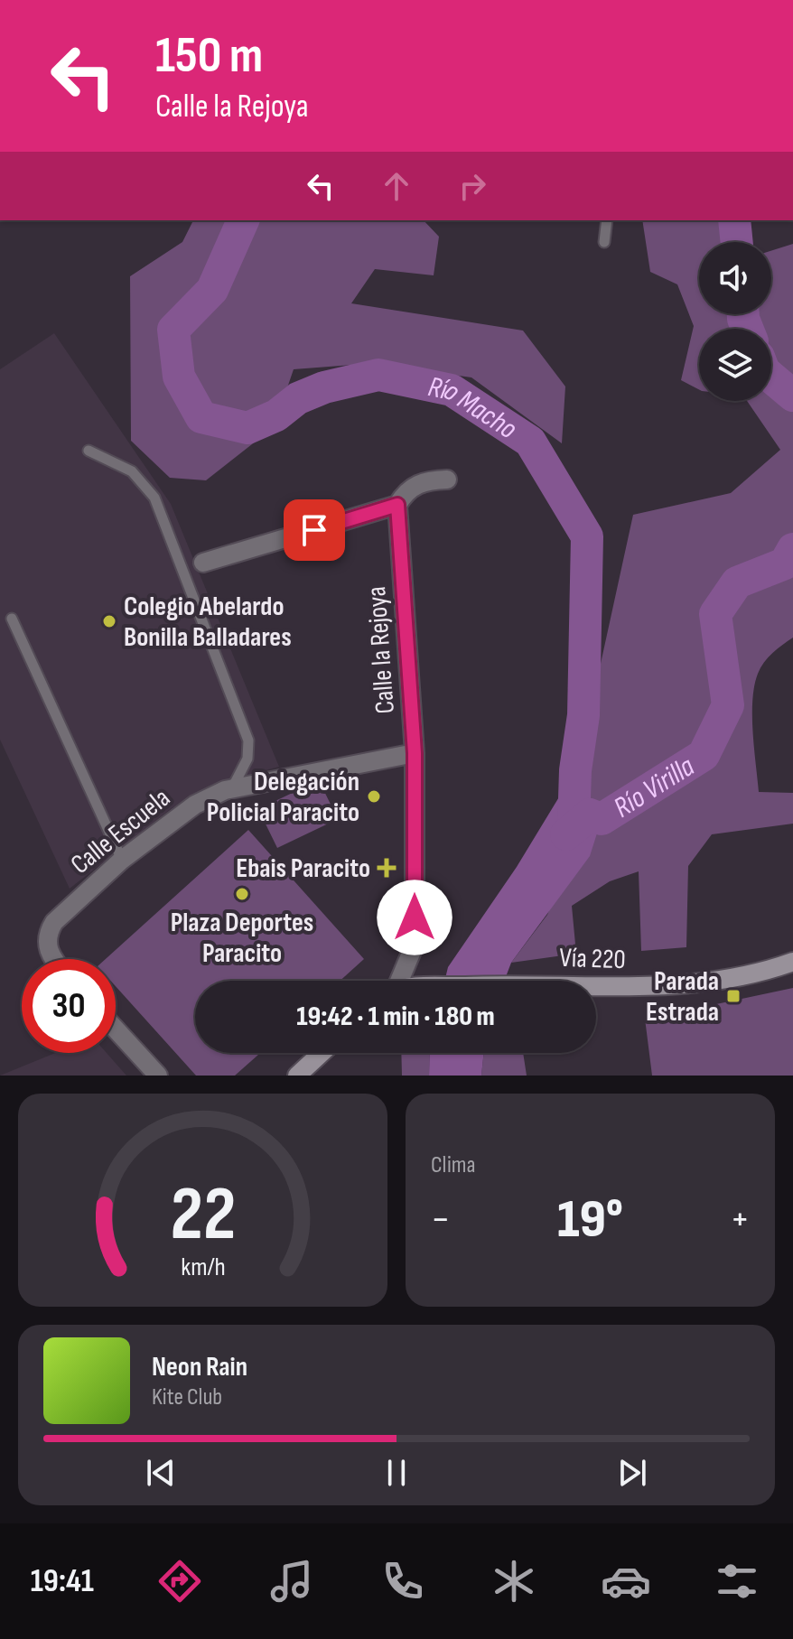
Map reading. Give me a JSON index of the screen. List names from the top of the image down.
{
  "streets": {
    "main road": ["Vía 220"],
    "street": ["Calle la Rejoya", "Calle Escuela"]
  },
  "crossings": [
    ["Calle la Rejoya", "Calle Escuela"]
  ],
  "water": ["Río Macho", "Río Virilla"],
  "places": {
    "other": ["Colegio Abelardo Bonilla Balladares", "Delegación Policial Paracito", "Plaza Deportes Paracito"],
    "health": ["Ebais Paracito"],
    "transit": ["Parada Estrada"]
  },
  "page": {
    "turn": ["150 m", "Calle la Rejoya"],
    "limit": "30",
    "trip": "19:42 · 1 min · 180 m",
    "tile": "Clima",
    "heat": ["−", "19°", "+"],
    "song": ["Neon Rain", "Kite Club"],
    "tabs": "19:41",
    "gauge": ["22", "km/h"]
  }
}
